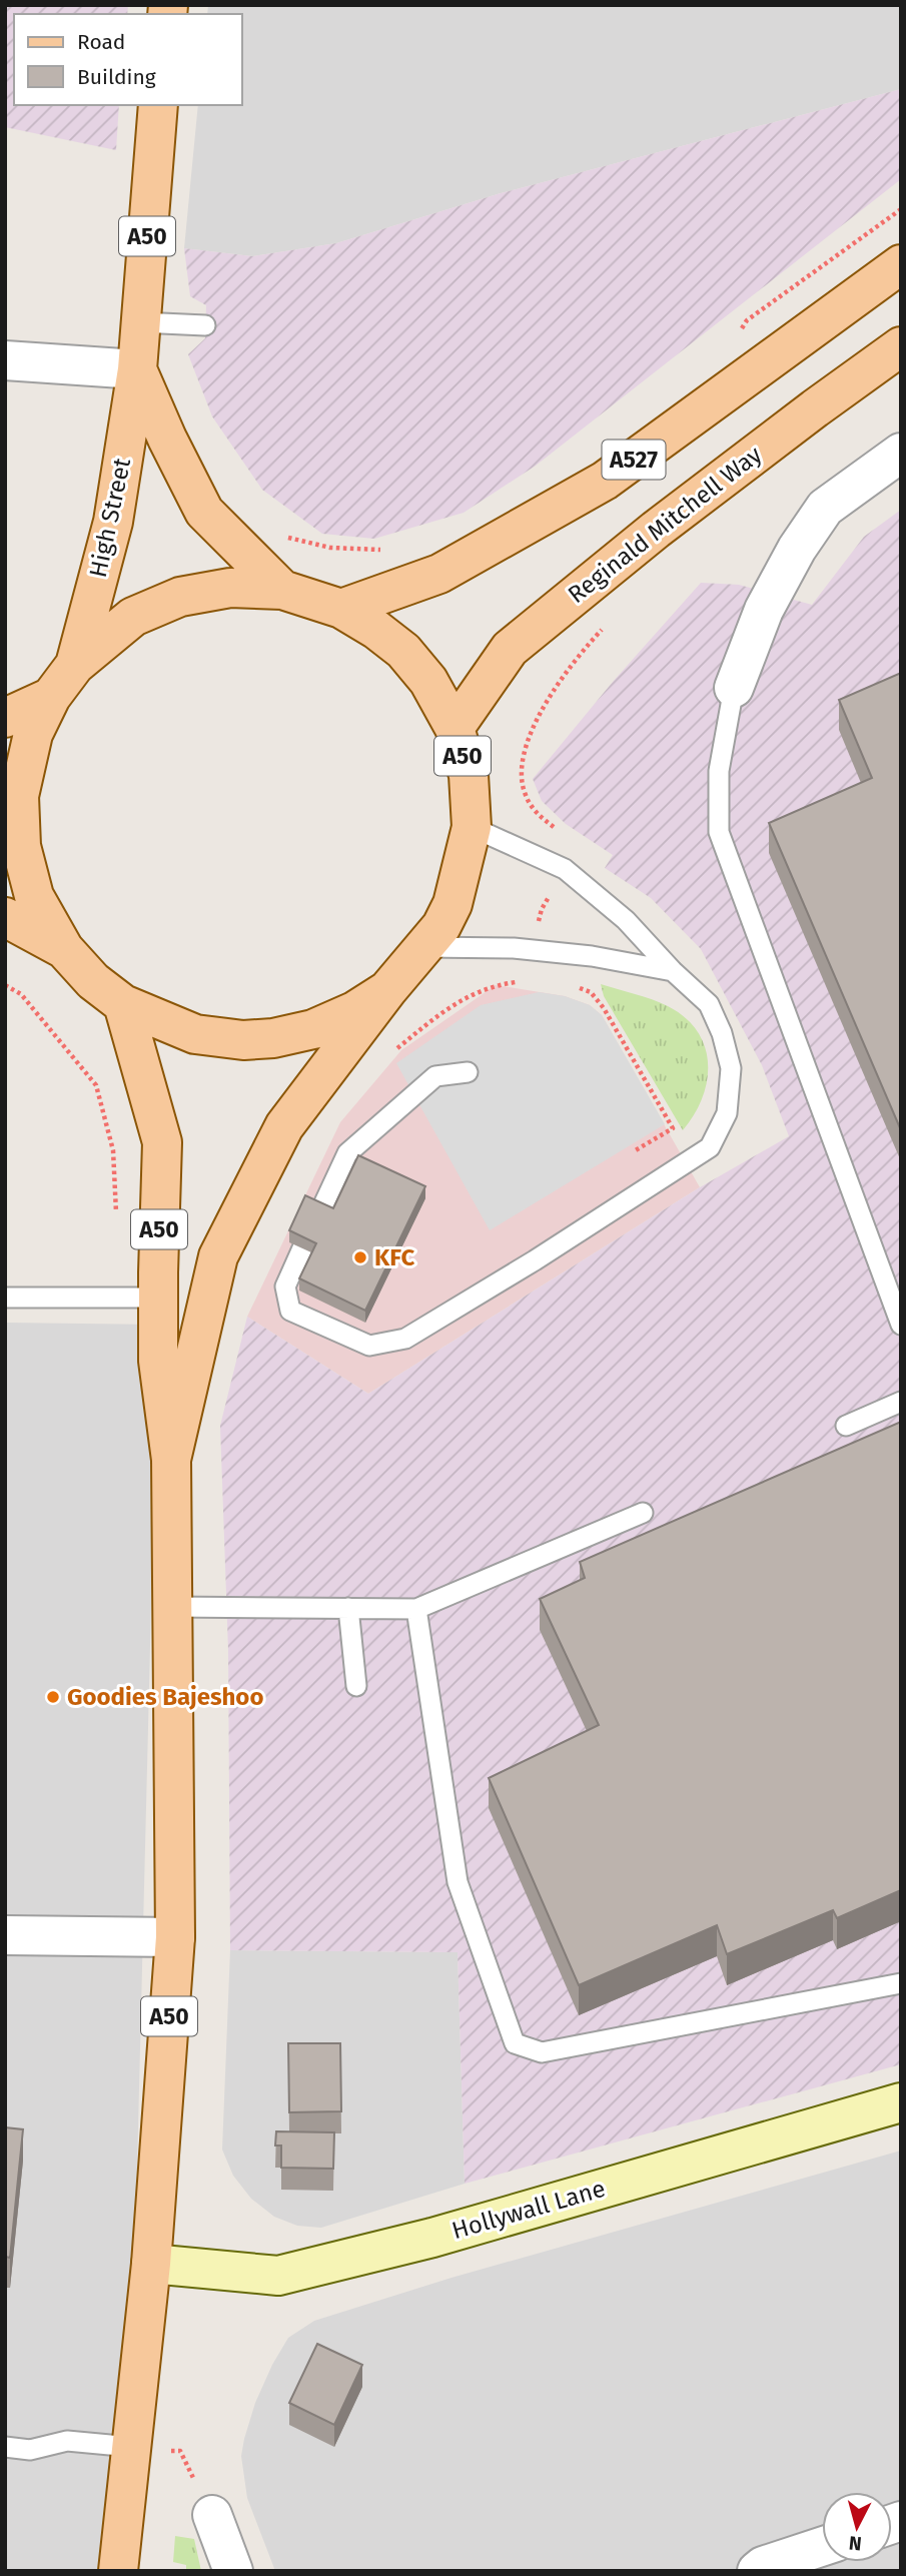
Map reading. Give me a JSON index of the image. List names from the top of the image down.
{
  "streets": {
    "main road": [
      "A50",
      "A527",
      "High Street",
      "Reginald Mitchell Way"
    ],
    "street": ["Hollywall Lane"]
  },
  "crossings": [
    ["A50", "A527"],
    ["A50", "High Street"],
    ["A50", "Reginald Mitchell Way"],
    ["A50", "Hollywall Lane"]
  ],
  "places": ["KFC", "Goodies Bajeshoo"],
  "legend": ["Road", "Building"],
  "north": "bottom"
}
